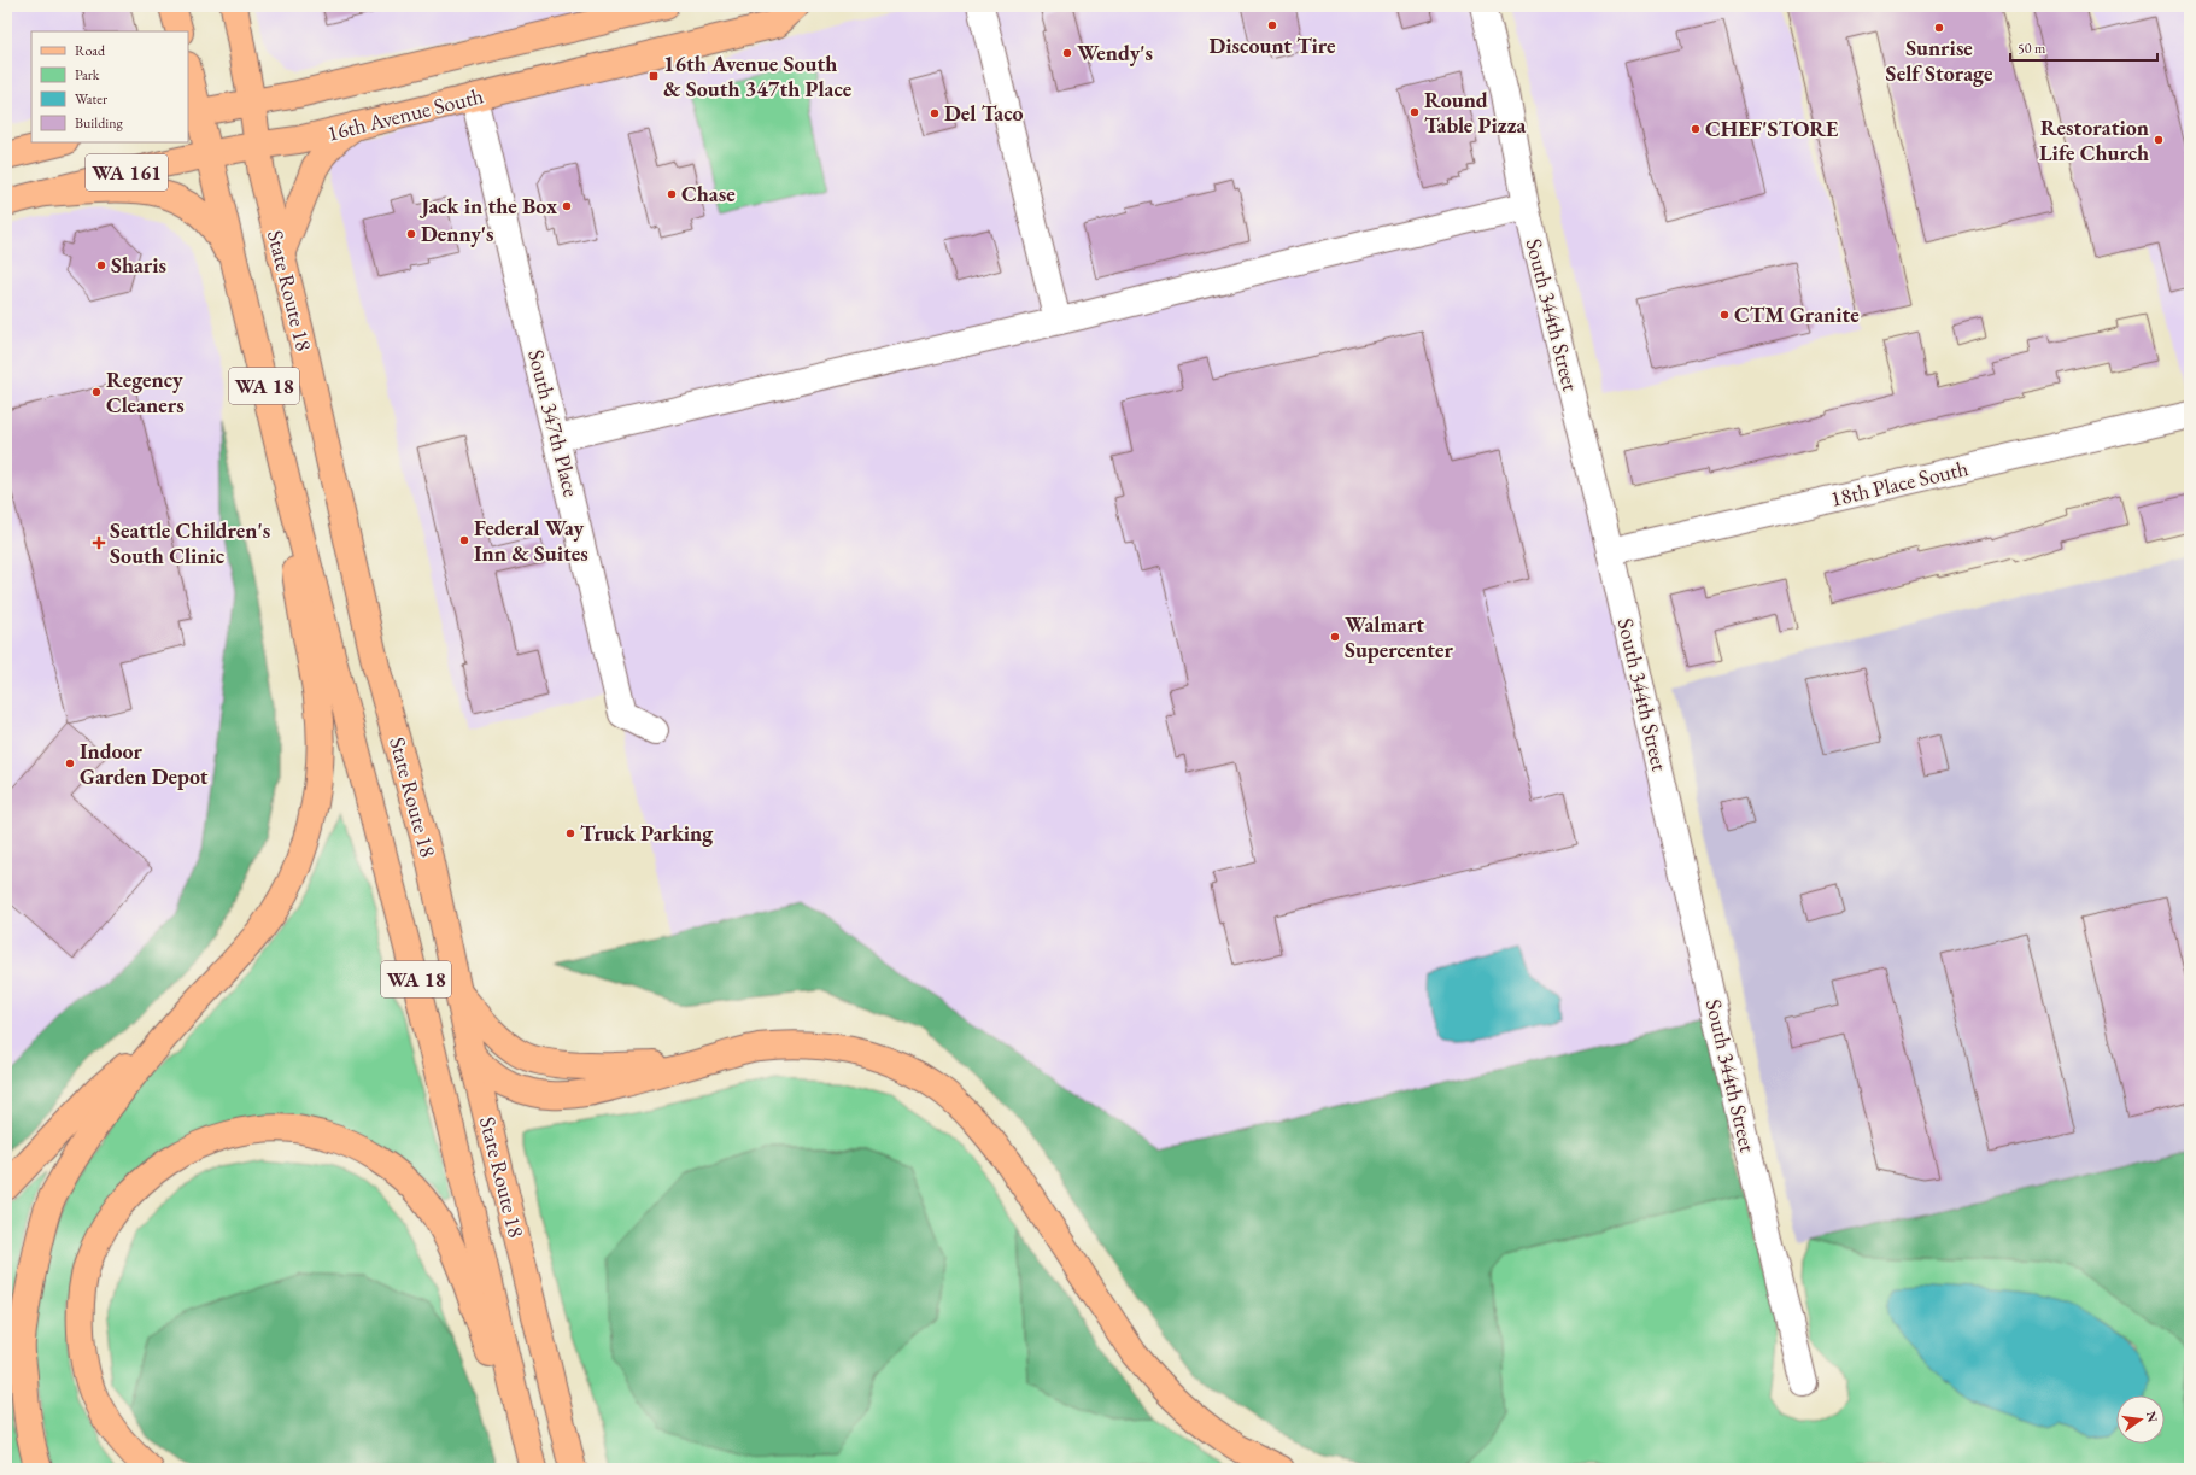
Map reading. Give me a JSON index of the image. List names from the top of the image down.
{
  "streets": {
    "main road": [
      "16th Avenue South",
      "WA 161",
      "State Route 18",
      "WA 18"
    ],
    "street": ["South 344th Street", "South 347th Place", "18th Place South"]
  },
  "crossings": [
    ["16th Avenue South", "State Route 18"],
    ["16th Avenue South", "WA 18"],
    ["16th Avenue South", "South 347th Place"],
    ["State Route 18", "WA 18"],
    ["South 344th Street", "18th Place South"]
  ],
  "places": {
    "other": [
      "Discount Tire",
      "Sunrise Self Storage",
      "Wendy's",
      "Round Table Pizza",
      "Del Taco",
      "CHEF'STORE",
      "Restoration Life Church",
      "Chase",
      "Jack in the Box",
      "Denny's",
      "Sharis",
      "CTM Granite",
      "Regency Cleaners",
      "Federal Way Inn & Suites",
      "Walmart Supercenter",
      "Indoor Garden Depot",
      "Truck Parking"
    ],
    "transit": ["16th Avenue South & South 347th Place"],
    "health": ["Seattle Children's South Clinic"]
  },
  "legend": [
    "Road",
    "Park",
    "Water",
    "Building"
  ],
  "scale_bar": "50 m",
  "north": "right"
}
